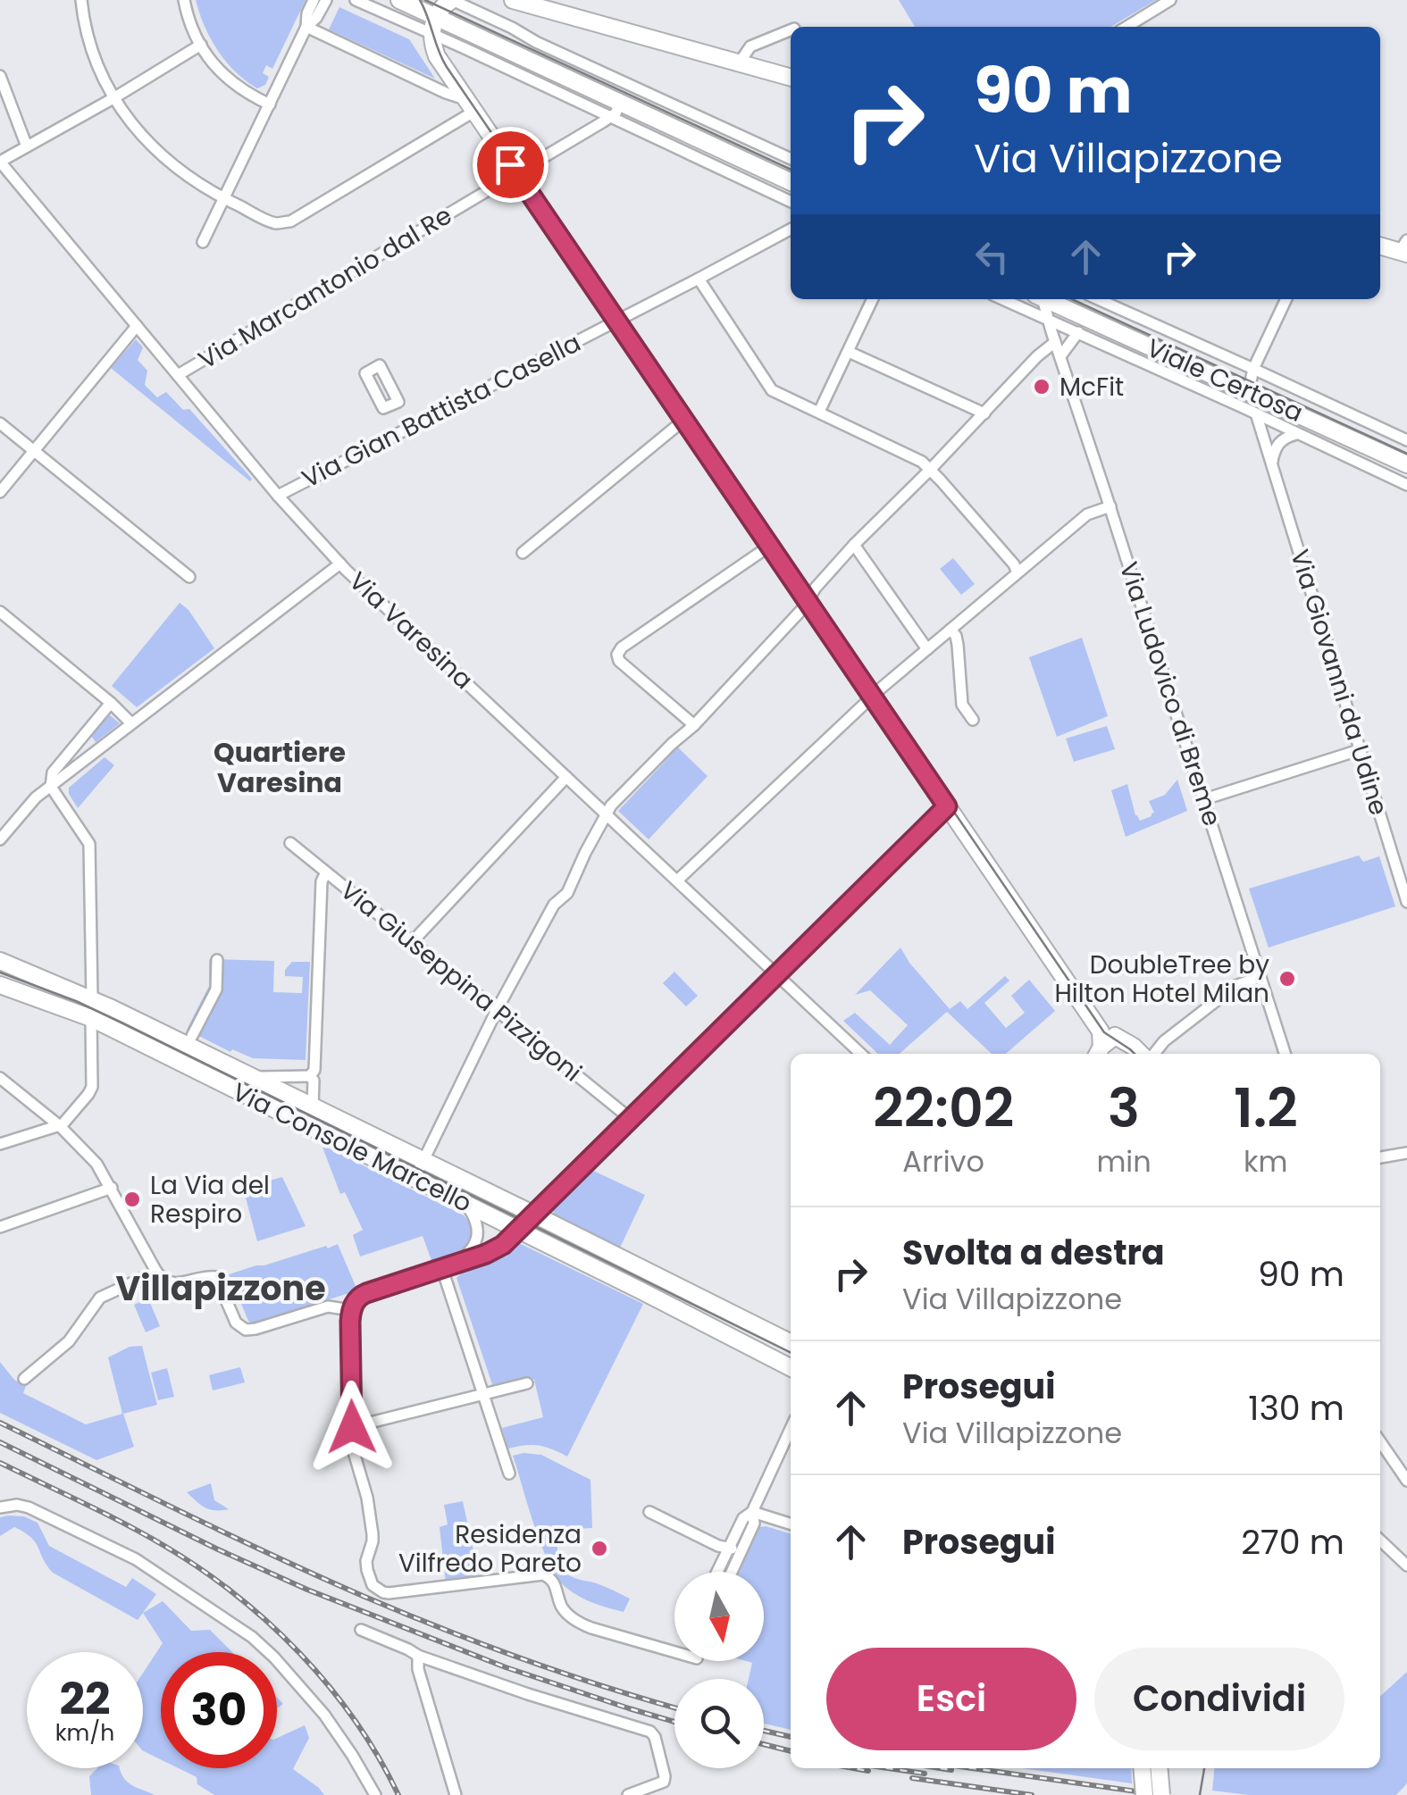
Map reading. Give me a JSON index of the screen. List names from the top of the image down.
{
  "streets": {
    "main road": ["Viale Certosa", "Via Console Marcello"],
    "street": [
      "Via Marcantonio dal Re",
      "Via Gian Battista Casella",
      "Via Varesina",
      "Via Giovanni da Udine",
      "Via Ludovico di Breme",
      "Via Giuseppina Pizzigoni"
    ]
  },
  "crossings": [
    ["Via Marcantonio dal Re", "Via Varesina"],
    ["Viale Certosa", "Via Giovanni da Udine"],
    ["Viale Certosa", "Via Ludovico di Breme"],
    ["Via Gian Battista Casella", "Via Varesina"]
  ],
  "districts": ["Quartiere Varesina", "Villapizzone"],
  "places": [
    "McFit",
    "DoubleTree by Hilton Hotel Milan",
    "La Via del Respiro",
    "Residenza Vilfredo Pareto"
  ],
  "north": "bottom",
  "page": {
    "turn": ["90 m", "Via Villapizzone"],
    "eta": [
      "22:02",
      "Arrivo",
      "3",
      "min",
      "1.2",
      "km"
    ],
    "list": [
      {
        "name": "Svolta a destra",
        "note": "Via Villapizzone",
        "value": "90 m"
      },
      {
        "name": "Prosegui",
        "note": "Via Villapizzone",
        "value": "130 m"
      },
      {
        "name": "Prosegui",
        "value": "270 m"
      }
    ],
    "buttons": ["Esci", "Condividi"],
    "speed": "22 km/h",
    "limit": "30"
  }
}
